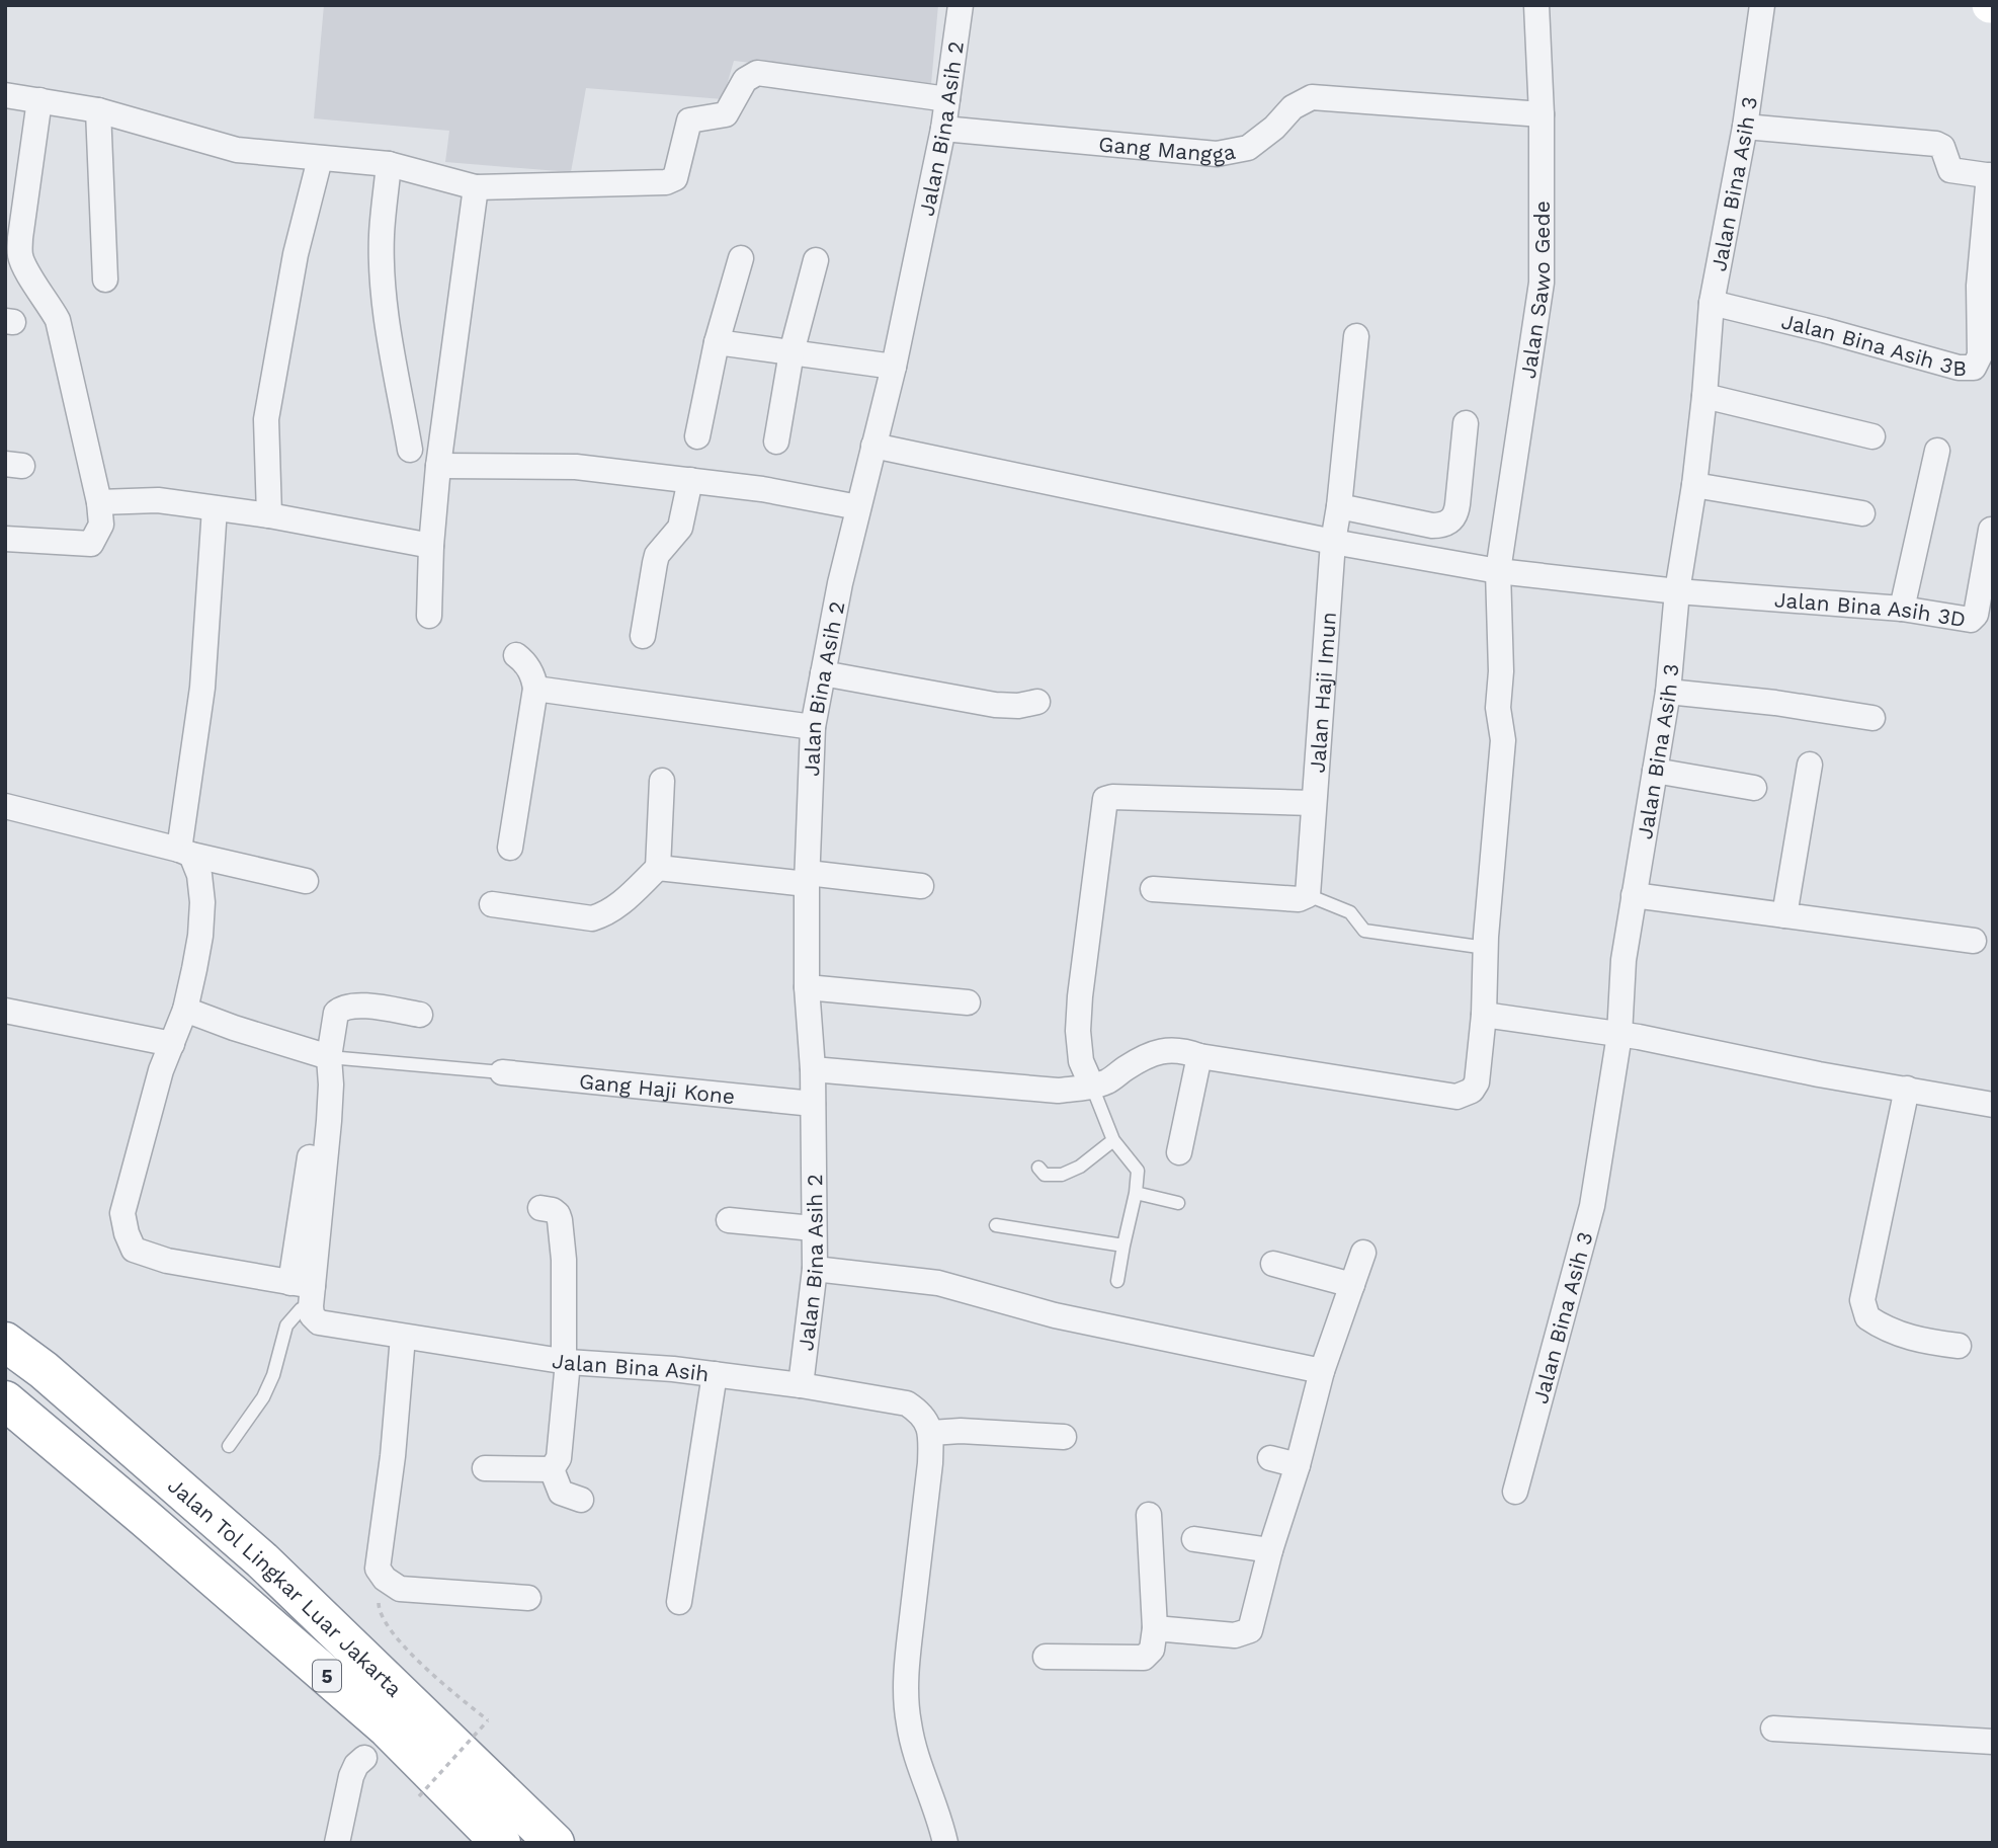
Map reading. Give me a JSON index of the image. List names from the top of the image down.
{
  "streets": {
    "highway": ["Jalan Tol Lingkar Luar Jakarta", "5"],
    "street": [
      "Jalan Bina Asih 2",
      "Gang Mangga",
      "Jalan Bina Asih 3",
      "Jalan Sawo Gede",
      "Jalan Bina Asih 3B",
      "Jalan Bina Asih 3D",
      "Jalan Haji Imun",
      "Gang Haji Kone",
      "Jalan Bina Asih"
    ]
  },
  "crossings": [
    ["Jalan Bina Asih 2", "Gang Mangga"],
    ["Jalan Bina Asih 2", "Jalan Bina Asih 3D"],
    ["Jalan Bina Asih 2", "Gang Haji Kone"],
    ["Jalan Bina Asih 2", "Jalan Bina Asih"],
    ["Gang Mangga", "Jalan Sawo Gede"],
    ["Jalan Bina Asih 3", "Jalan Bina Asih 3B"],
    ["Jalan Bina Asih 3", "Jalan Bina Asih 3D"],
    ["Jalan Sawo Gede", "Jalan Bina Asih 3D"],
    ["Jalan Bina Asih 3D", "Jalan Haji Imun"]
  ]
}
